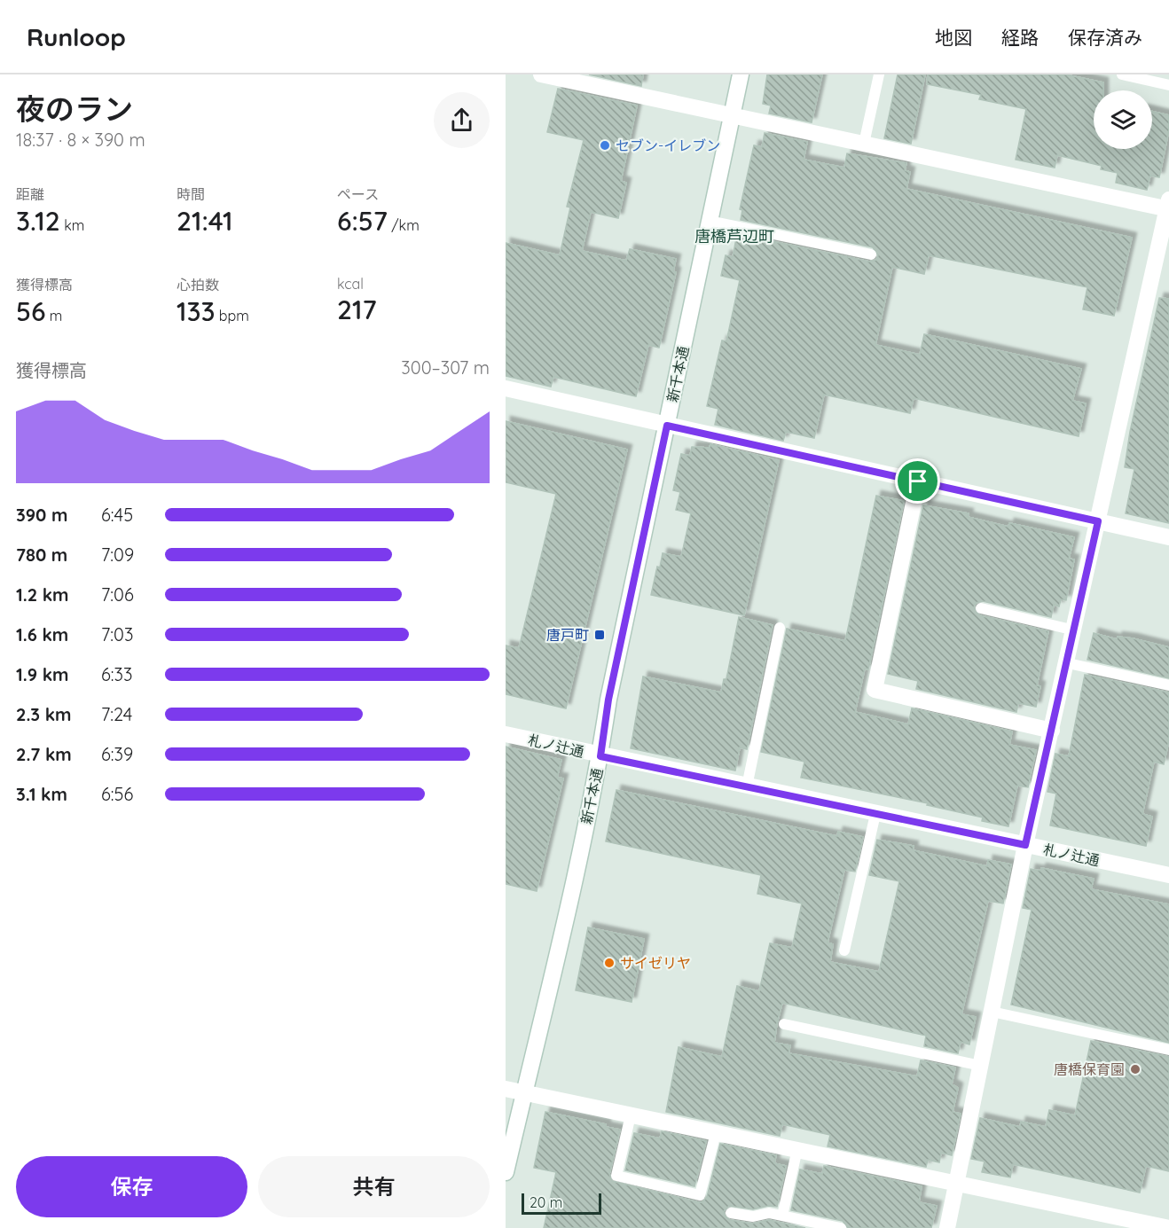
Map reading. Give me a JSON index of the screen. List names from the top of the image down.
{
  "streets": {
    "street": ["新千本通", "札ノ辻通"]
  },
  "crossings": [
    ["新千本通", "札ノ辻通"]
  ],
  "districts": ["唐橋芦辺町"],
  "places": {
    "other": ["セブン-イレブン", "サイゼリヤ", "唐橋保育園"],
    "transit": ["唐戸町"]
  },
  "scale_bar": "20 m",
  "page": {
    "header": "Runloop",
    "nav": ["地図", "経路", "保存済み"],
    "heading": ["夜のラン", "18:37 · 8 × 390 m"],
    "stats": [
      ["距離", "3.12 km"],
      ["時間", "21:41"],
      ["ペース", "6:57 /km"],
      ["獲得標高", "56 m"],
      ["心拍数", "133 bpm"],
      ["kcal", "217"]
    ],
    "chart": ["獲得標高", "300–307 m"],
    "list": [
      {
        "name": "390 m",
        "note": "6:45"
      },
      {
        "name": "780 m",
        "note": "7:09"
      },
      {
        "name": "1.2 km",
        "note": "7:06"
      },
      {
        "name": "1.6 km",
        "note": "7:03"
      },
      {
        "name": "1.9 km",
        "note": "6:33"
      },
      {
        "name": "2.3 km",
        "note": "7:24"
      },
      {
        "name": "2.7 km",
        "note": "6:39"
      },
      {
        "name": "3.1 km",
        "note": "6:56"
      }
    ],
    "buttons": ["保存", "共有"],
    "scale": "20 m"
  }
}
